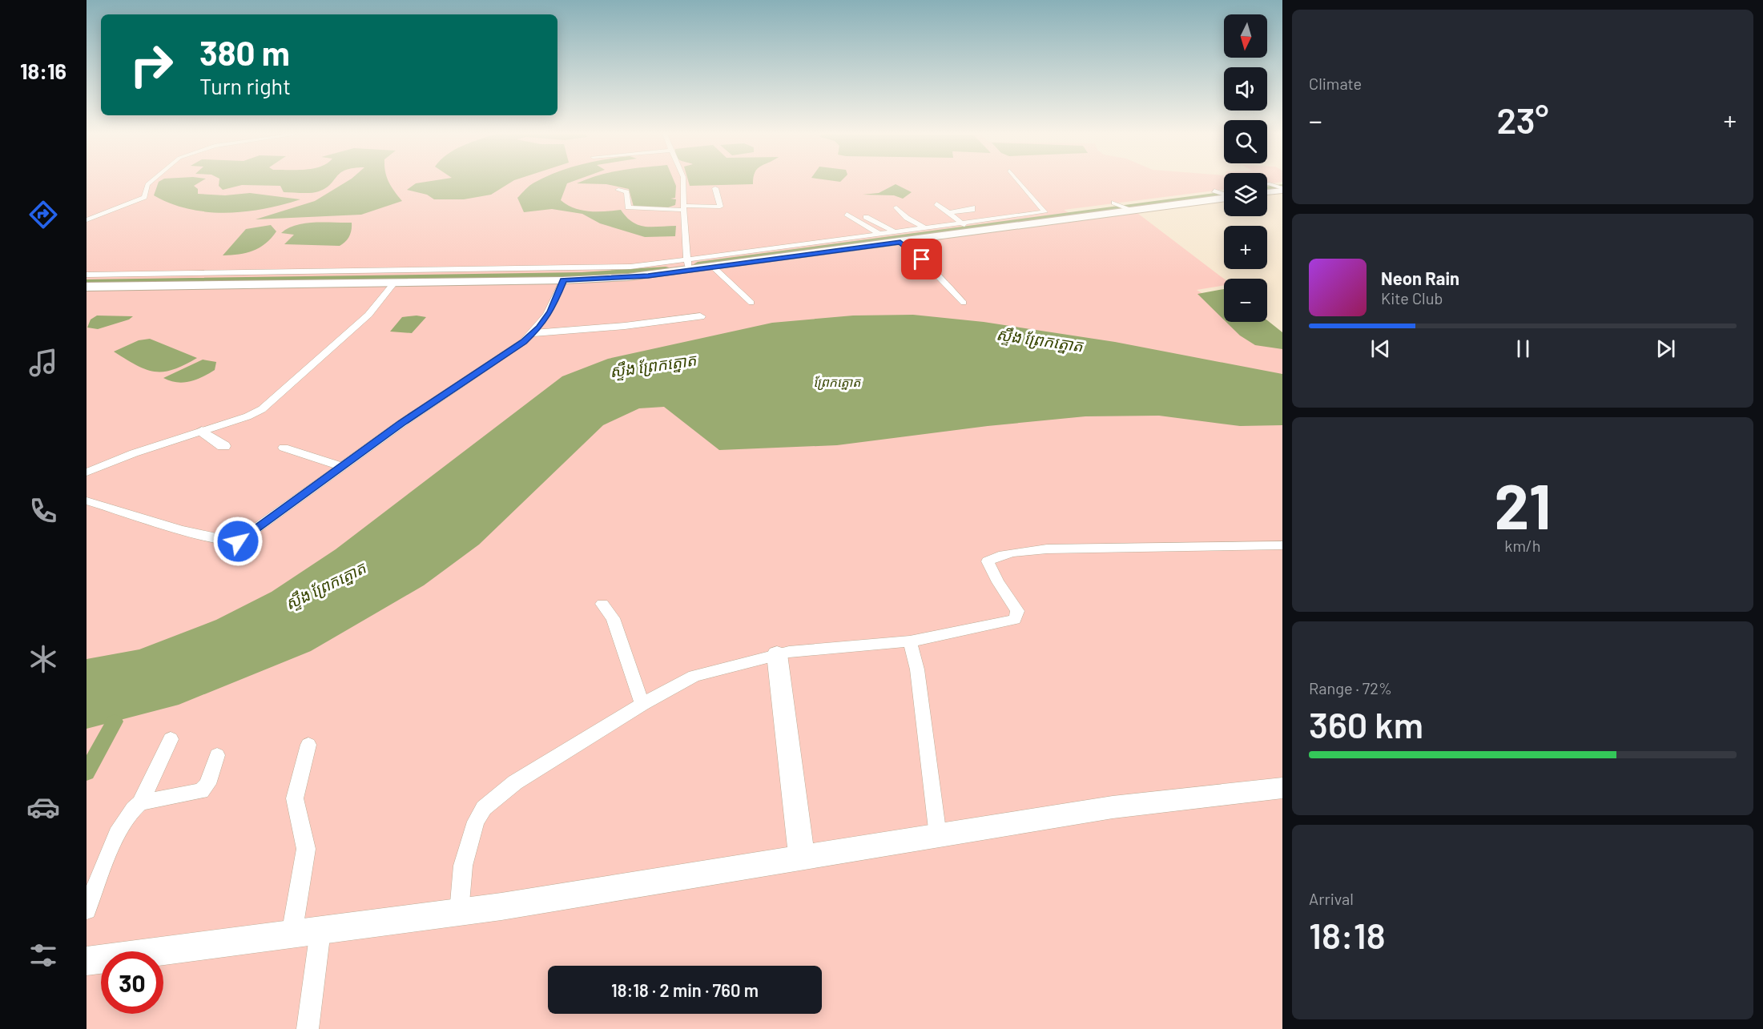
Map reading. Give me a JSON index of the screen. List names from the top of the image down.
{
  "water": ["ស្ទឹង ព្រែកត្នោត", "ព្រែកត្នោត"],
  "north": "bottom",
  "page": {
    "tabs": "18:16",
    "tile": [
      "Climate",
      ["21", "km/h"],
      ["Range · 72%", "360 km"],
      ["Arrival", "18:18"]
    ],
    "map_buttons": ["+", "−"],
    "turn": ["380 m", "Turn right"],
    "heat": ["−", "23°", "+"],
    "song": ["Neon Rain", "Kite Club"],
    "limit": "30",
    "trip": "18:18 · 2 min · 760 m"
  }
}
